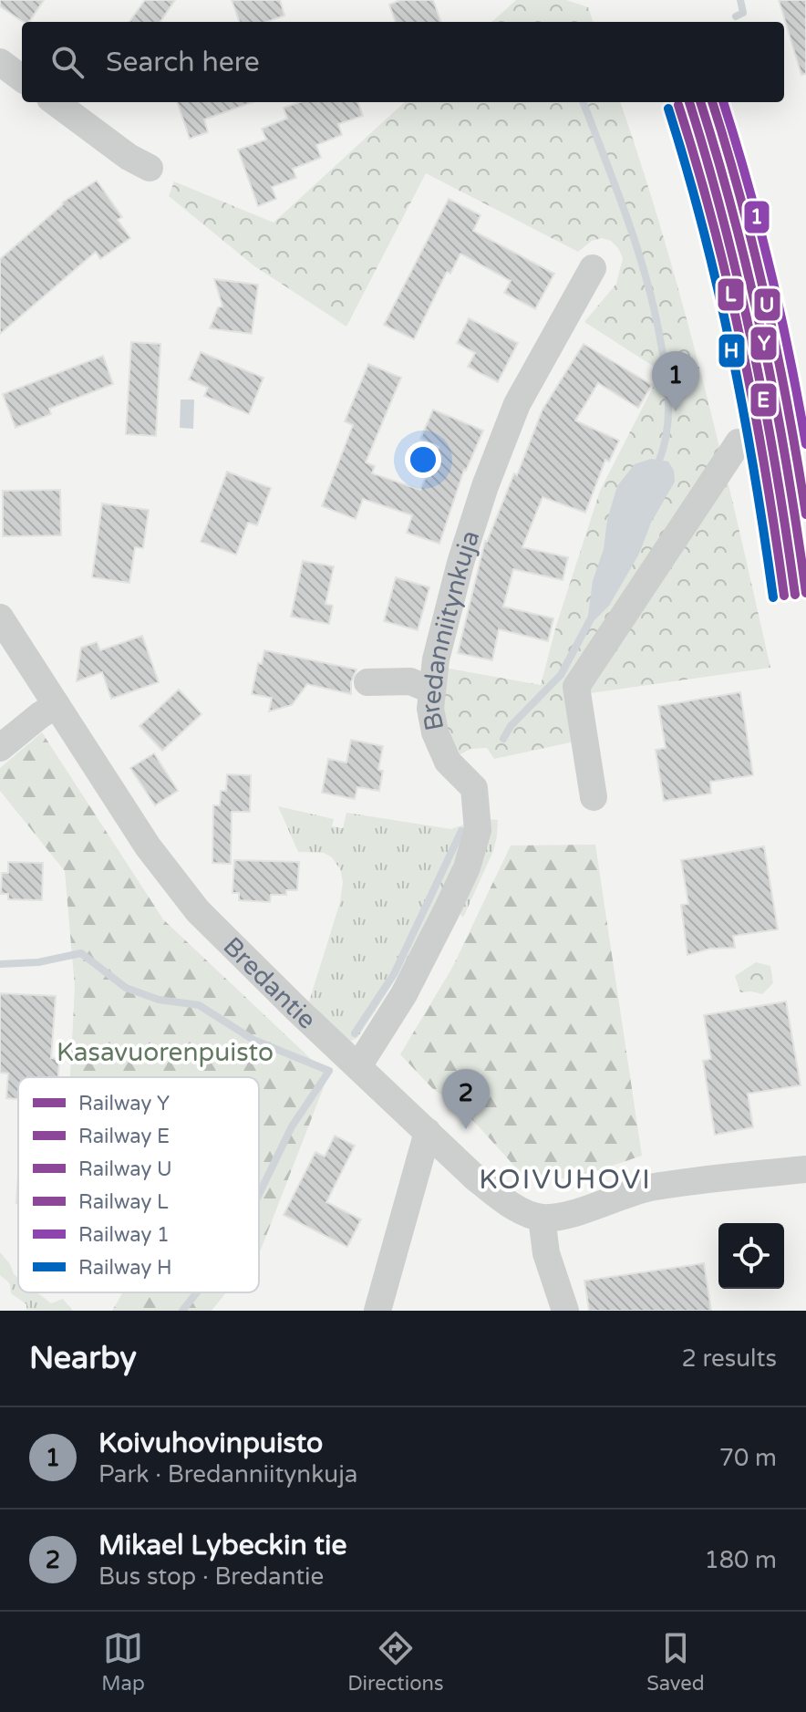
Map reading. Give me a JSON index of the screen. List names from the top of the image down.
{
  "streets": {
    "street": ["Bredanniitynkuja", "Bredantie"]
  },
  "crossings": [
    ["Bredanniitynkuja", "Bredantie"]
  ],
  "districts": ["KOIVUHOVI"],
  "parks": ["Kasavuorenpuisto"],
  "lines": [
    "rail line Y",
    "rail line E",
    "rail line U",
    "rail line 1",
    "rail line L",
    "rail line H"
  ],
  "legend": [
    "Railway Y",
    "Railway E",
    "Railway U",
    "Railway L",
    "Railway 1",
    "Railway H"
  ],
  "page": {
    "search": "Search here",
    "pins": ["1", "2"],
    "heading": ["Nearby", "2 results"],
    "list": [
      {
        "mark": "1",
        "name": "Koivuhovinpuisto",
        "note": "Park · Bredanniitynkuja",
        "value": "70 m"
      },
      {
        "mark": "2",
        "name": "Mikael Lybeckin tie",
        "note": "Bus stop · Bredantie",
        "value": "180 m"
      }
    ],
    "nav": ["Map", "Directions", "Saved"]
  }
}
